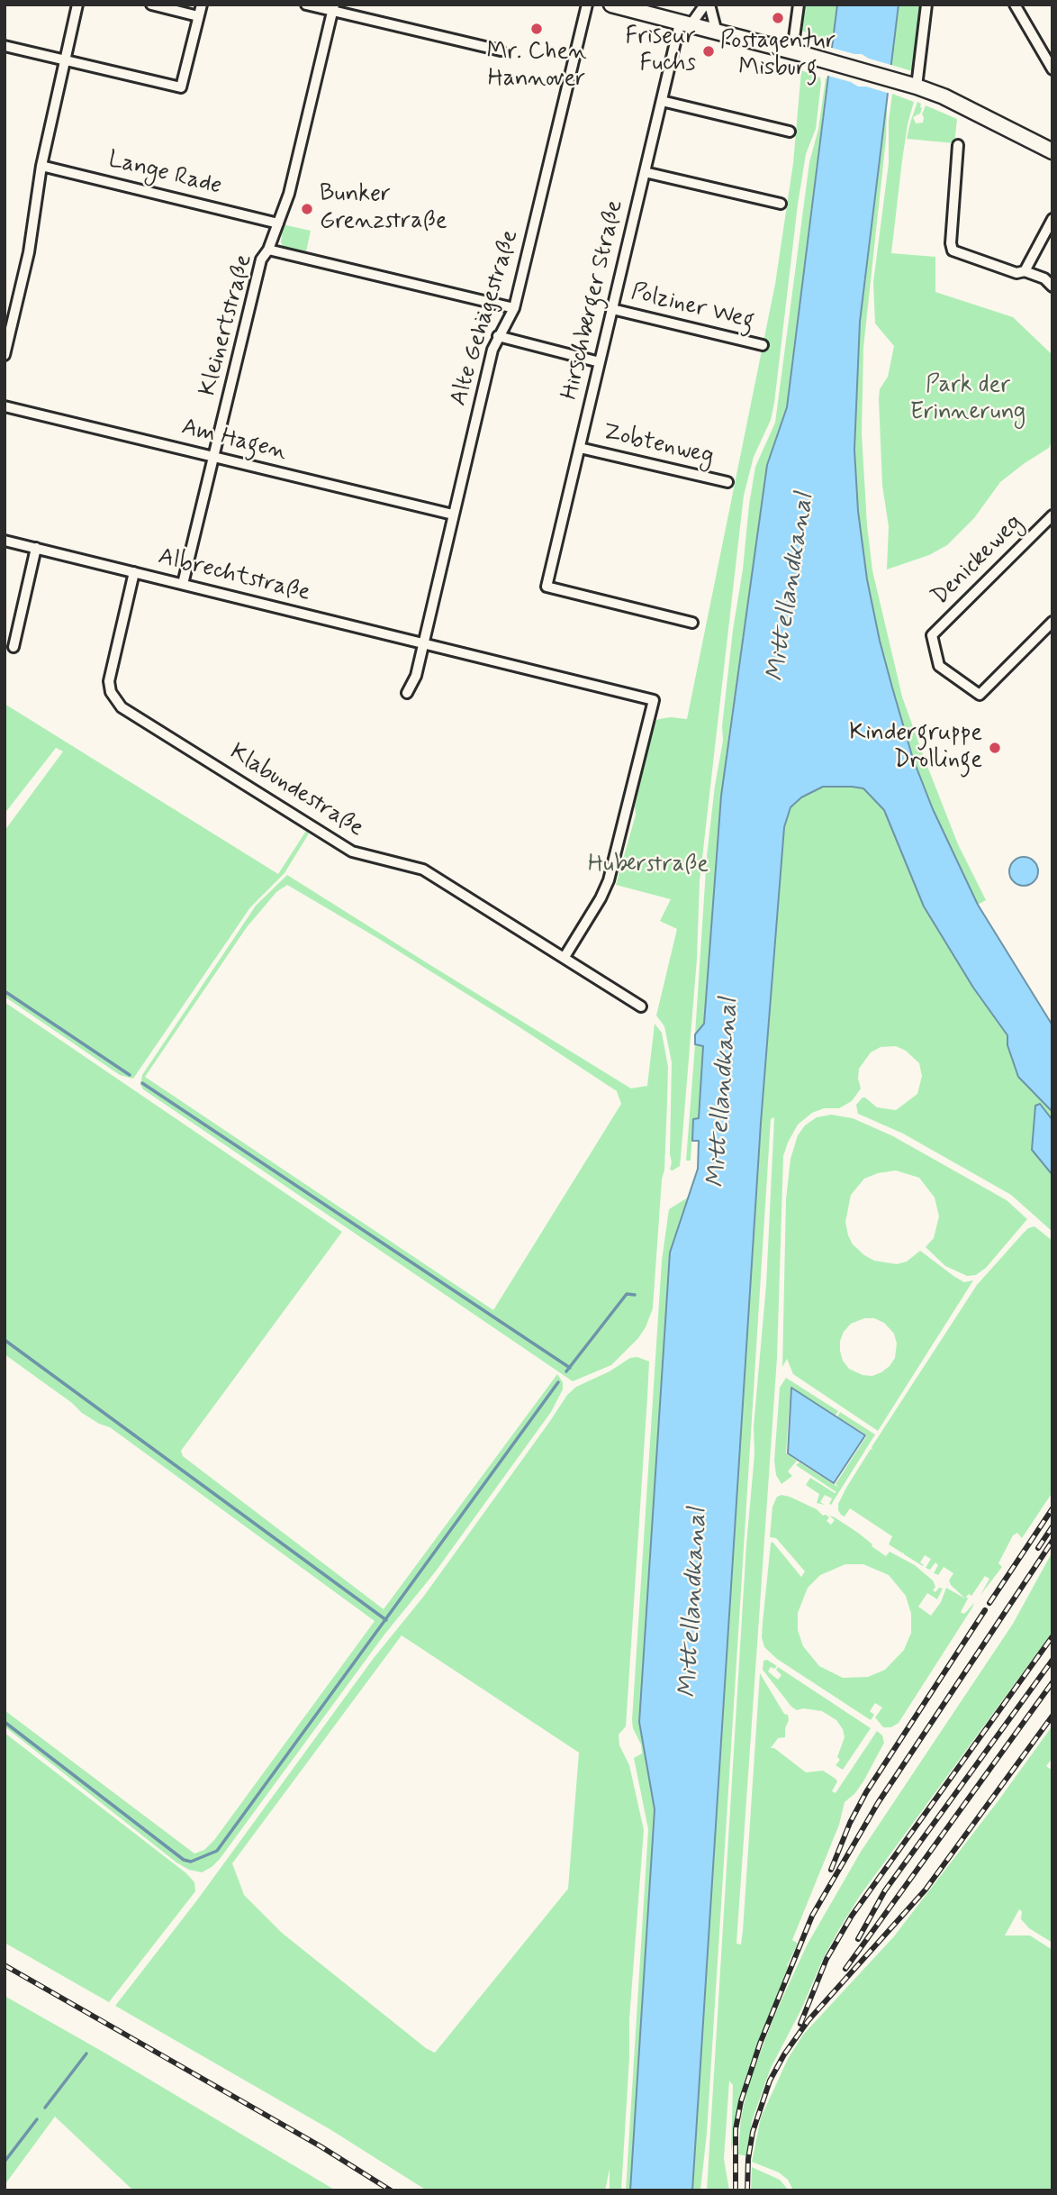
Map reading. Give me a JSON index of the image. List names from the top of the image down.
{
  "streets": {
    "street": [
      "Lange Rade",
      "Hirschberger Straße",
      "Polziner Weg",
      "Alte Gehägestraße",
      "Kleinertstraße",
      "Am Hagen",
      "Zobtenweg",
      "Denickeweg",
      "Albrechtstraße",
      "Klabundestraße"
    ]
  },
  "crossings": [
    ["Lange Rade", "Kleinertstraße"],
    ["Hirschberger Straße", "Polziner Weg"],
    ["Hirschberger Straße", "Zobtenweg"],
    ["Alte Gehägestraße", "Am Hagen"],
    ["Alte Gehägestraße", "Albrechtstraße"],
    ["Kleinertstraße", "Am Hagen"],
    ["Kleinertstraße", "Albrechtstraße"],
    ["Albrechtstraße", "Klabundestraße"]
  ],
  "water": ["Mittellandkanal"],
  "parks": ["Park der Erinnerung", "Huberstraße"],
  "places": [
    "Postagentur Misburg",
    "Mr. Chen Hannover",
    "Friseur Fuchs",
    "Bunker Grenzstraße",
    "Kindergruppe Drollinge"
  ]
}
